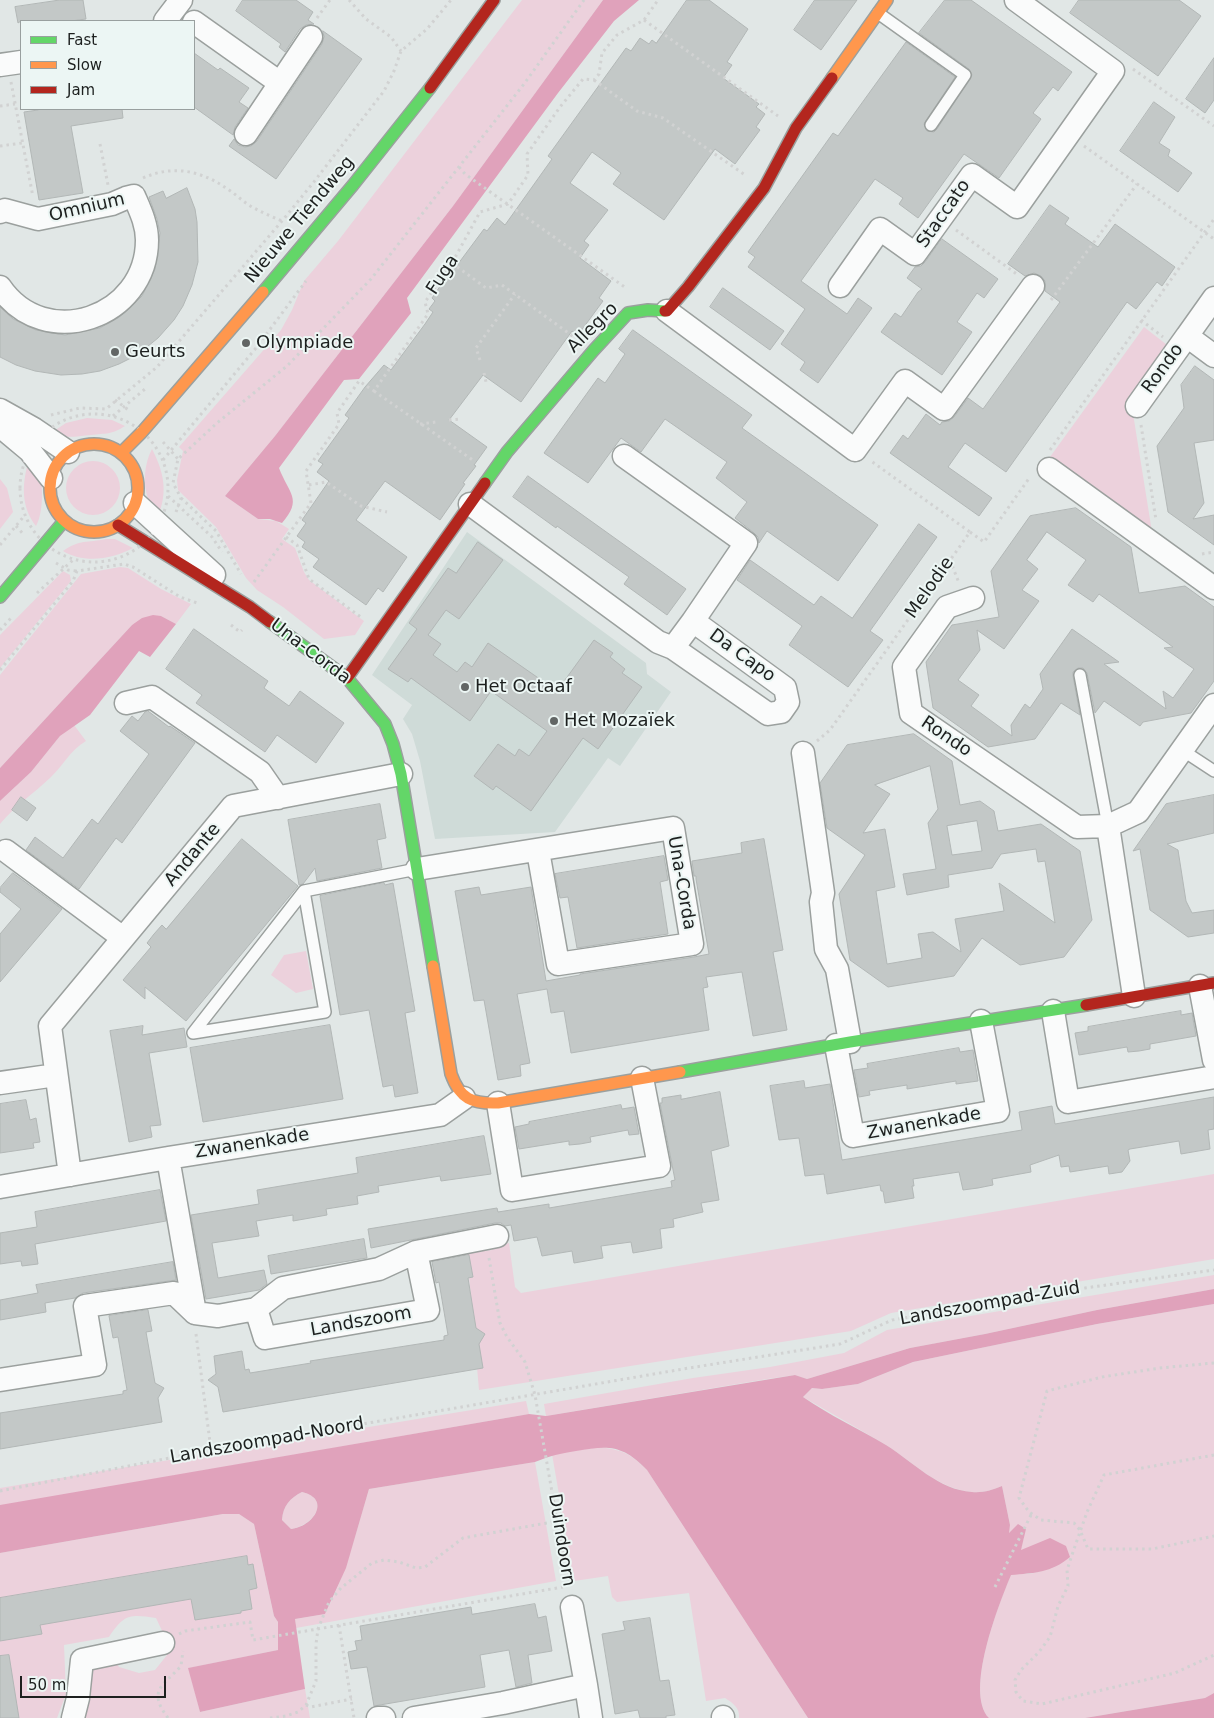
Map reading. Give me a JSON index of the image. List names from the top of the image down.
{
  "streets": {
    "street": [
      "Omnium",
      "Staccato",
      "Nieuwe Tiendweg",
      "Allegro",
      "Rondo",
      "Una-Corda",
      "Da Capo",
      "Andante",
      "Zwanenkade",
      "Landszoom",
      "Duindoorn"
    ],
    "path": [
      "Fuga",
      "Melodie",
      "Landszoompad-Zuid",
      "Landszoompad-Noord"
    ]
  },
  "crossings": [
    ["Nieuwe Tiendweg", "Una-Corda"],
    ["Allegro", "Una-Corda"],
    ["Allegro", "Da Capo"],
    ["Una-Corda", "Andante"],
    ["Una-Corda", "Zwanenkade"],
    ["Andante", "Zwanenkade"],
    ["Landszoompad-Zuid", "Landszoompad-Noord"],
    ["Landszoompad-Zuid", "Duindoorn"],
    ["Landszoompad-Noord", "Duindoorn"]
  ],
  "places": [
    "Olympiade",
    "Geurts",
    "Het Octaaf",
    "Het Mozaïek"
  ],
  "legend": ["Fast", "Slow", "Jam"],
  "scale_bar": "50 m"
}
